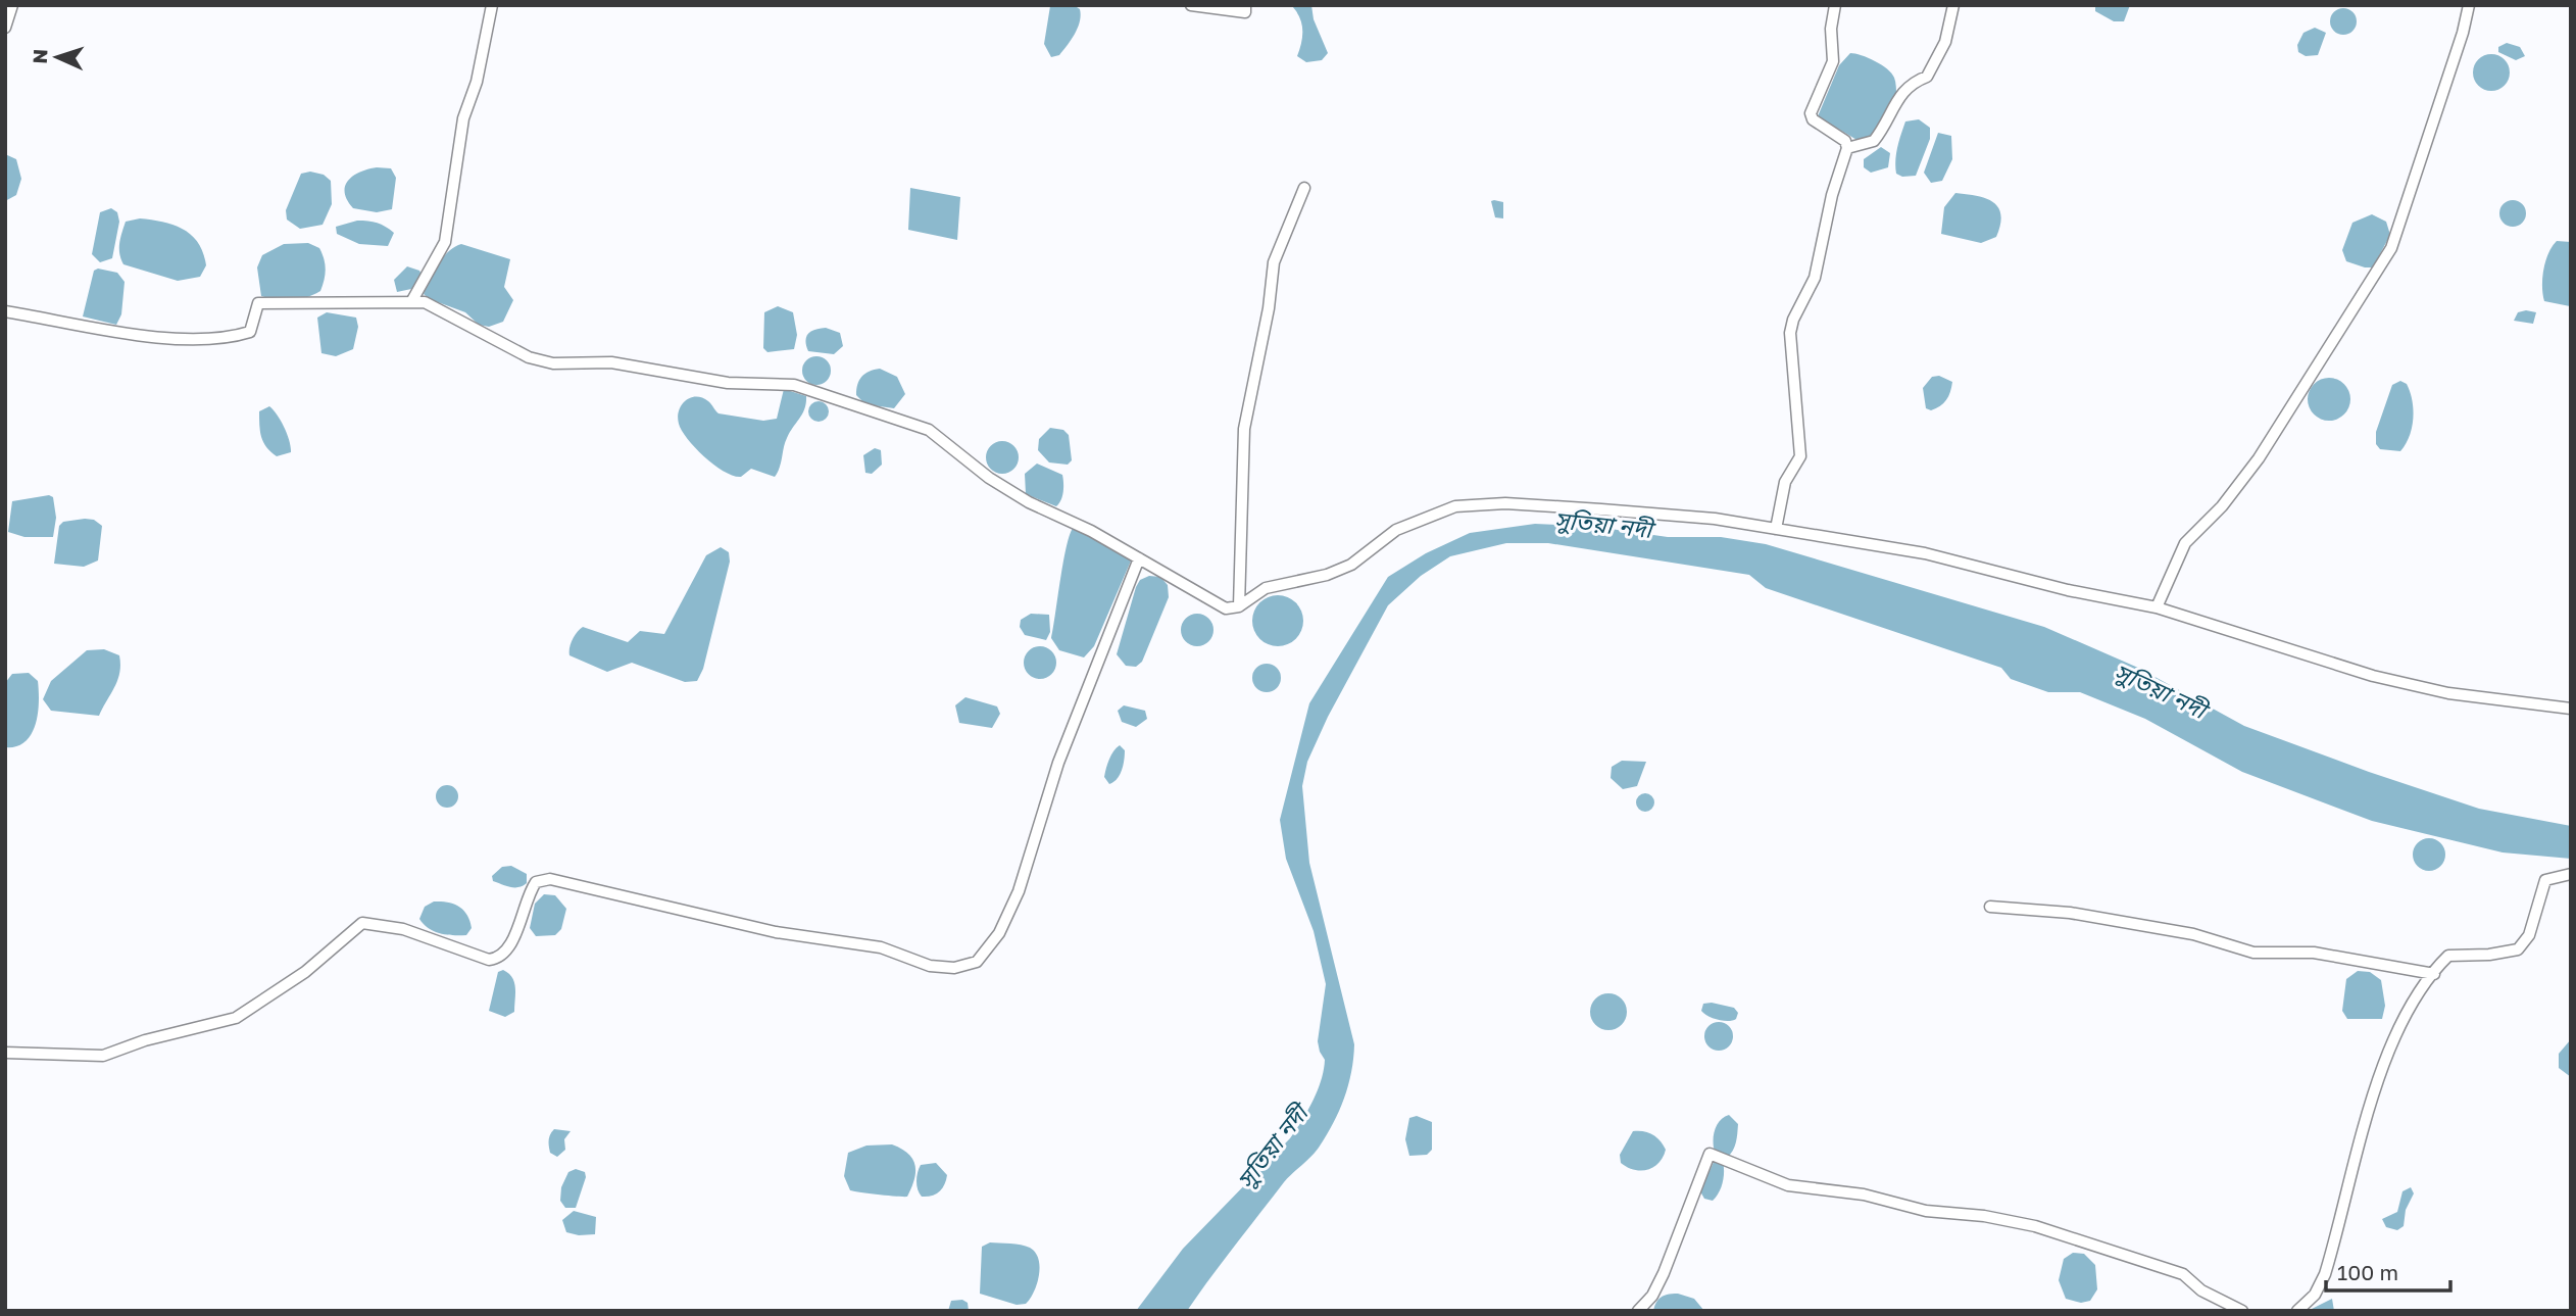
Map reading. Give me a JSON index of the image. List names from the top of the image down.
{
  "water": ["সুতিয়া নদী"],
  "scale_bar": "100 m",
  "north": "left"
}
